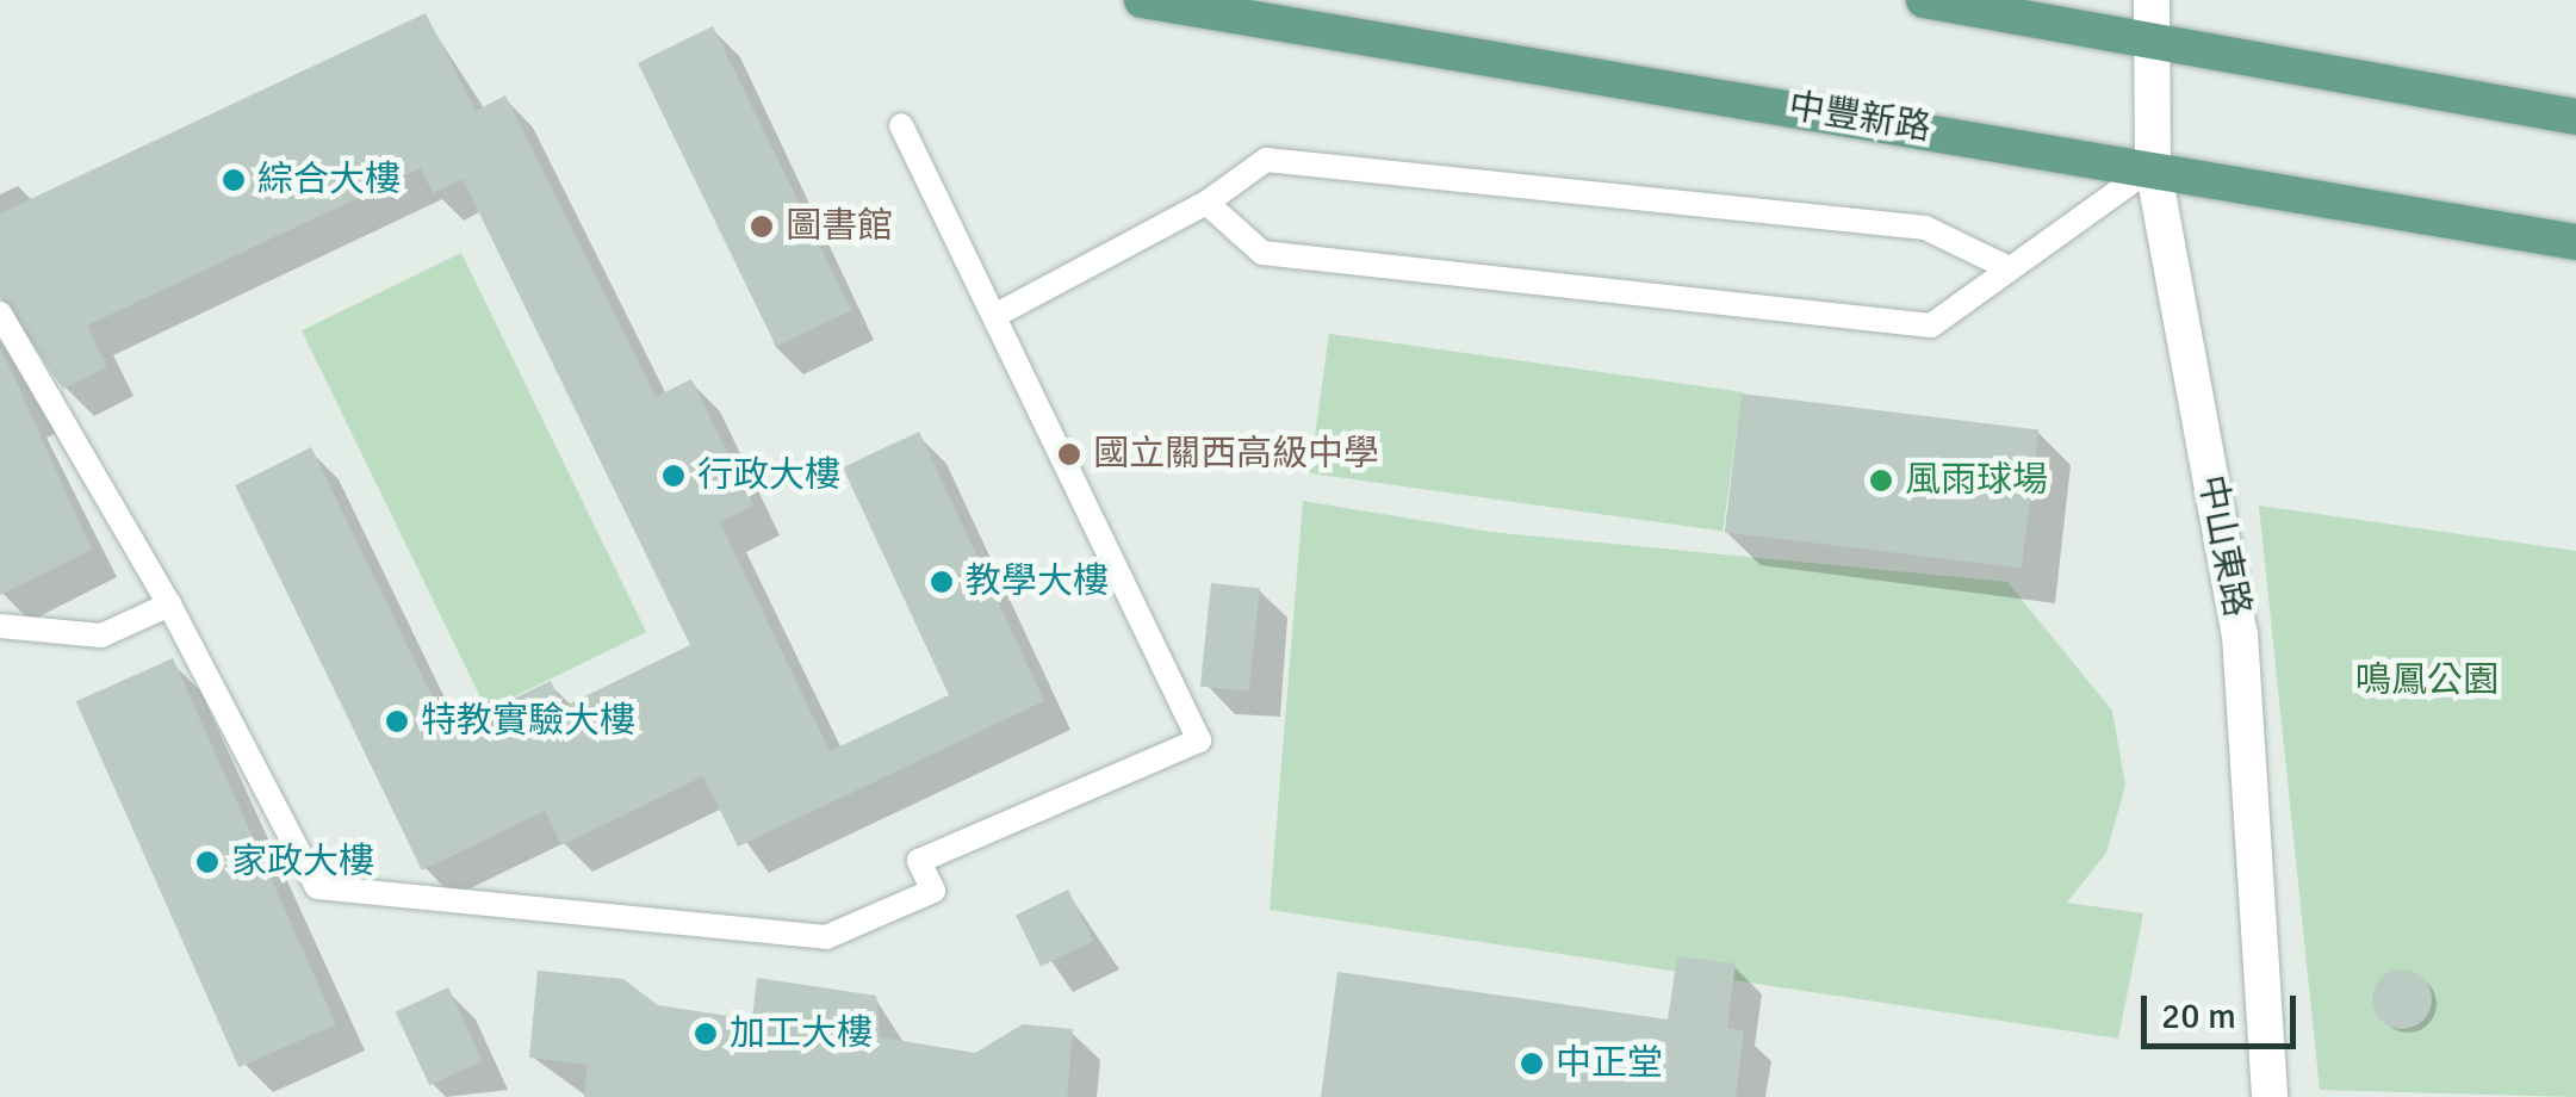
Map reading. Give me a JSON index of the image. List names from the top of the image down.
{
  "streets": {
    "main road": ["中豐新路"],
    "street": ["中山東路"]
  },
  "crossings": [
    ["中豐新路", "中山東路"]
  ],
  "parks": ["鳴鳳公園"],
  "places": [
    "綜合大樓",
    "圖書館",
    "國立關西高級中學",
    "行政大樓",
    "風雨球場",
    "教學大樓",
    "特教實驗大樓",
    "家政大樓",
    "加工大樓",
    "中正堂"
  ],
  "scale_bar": "20 m"
}
